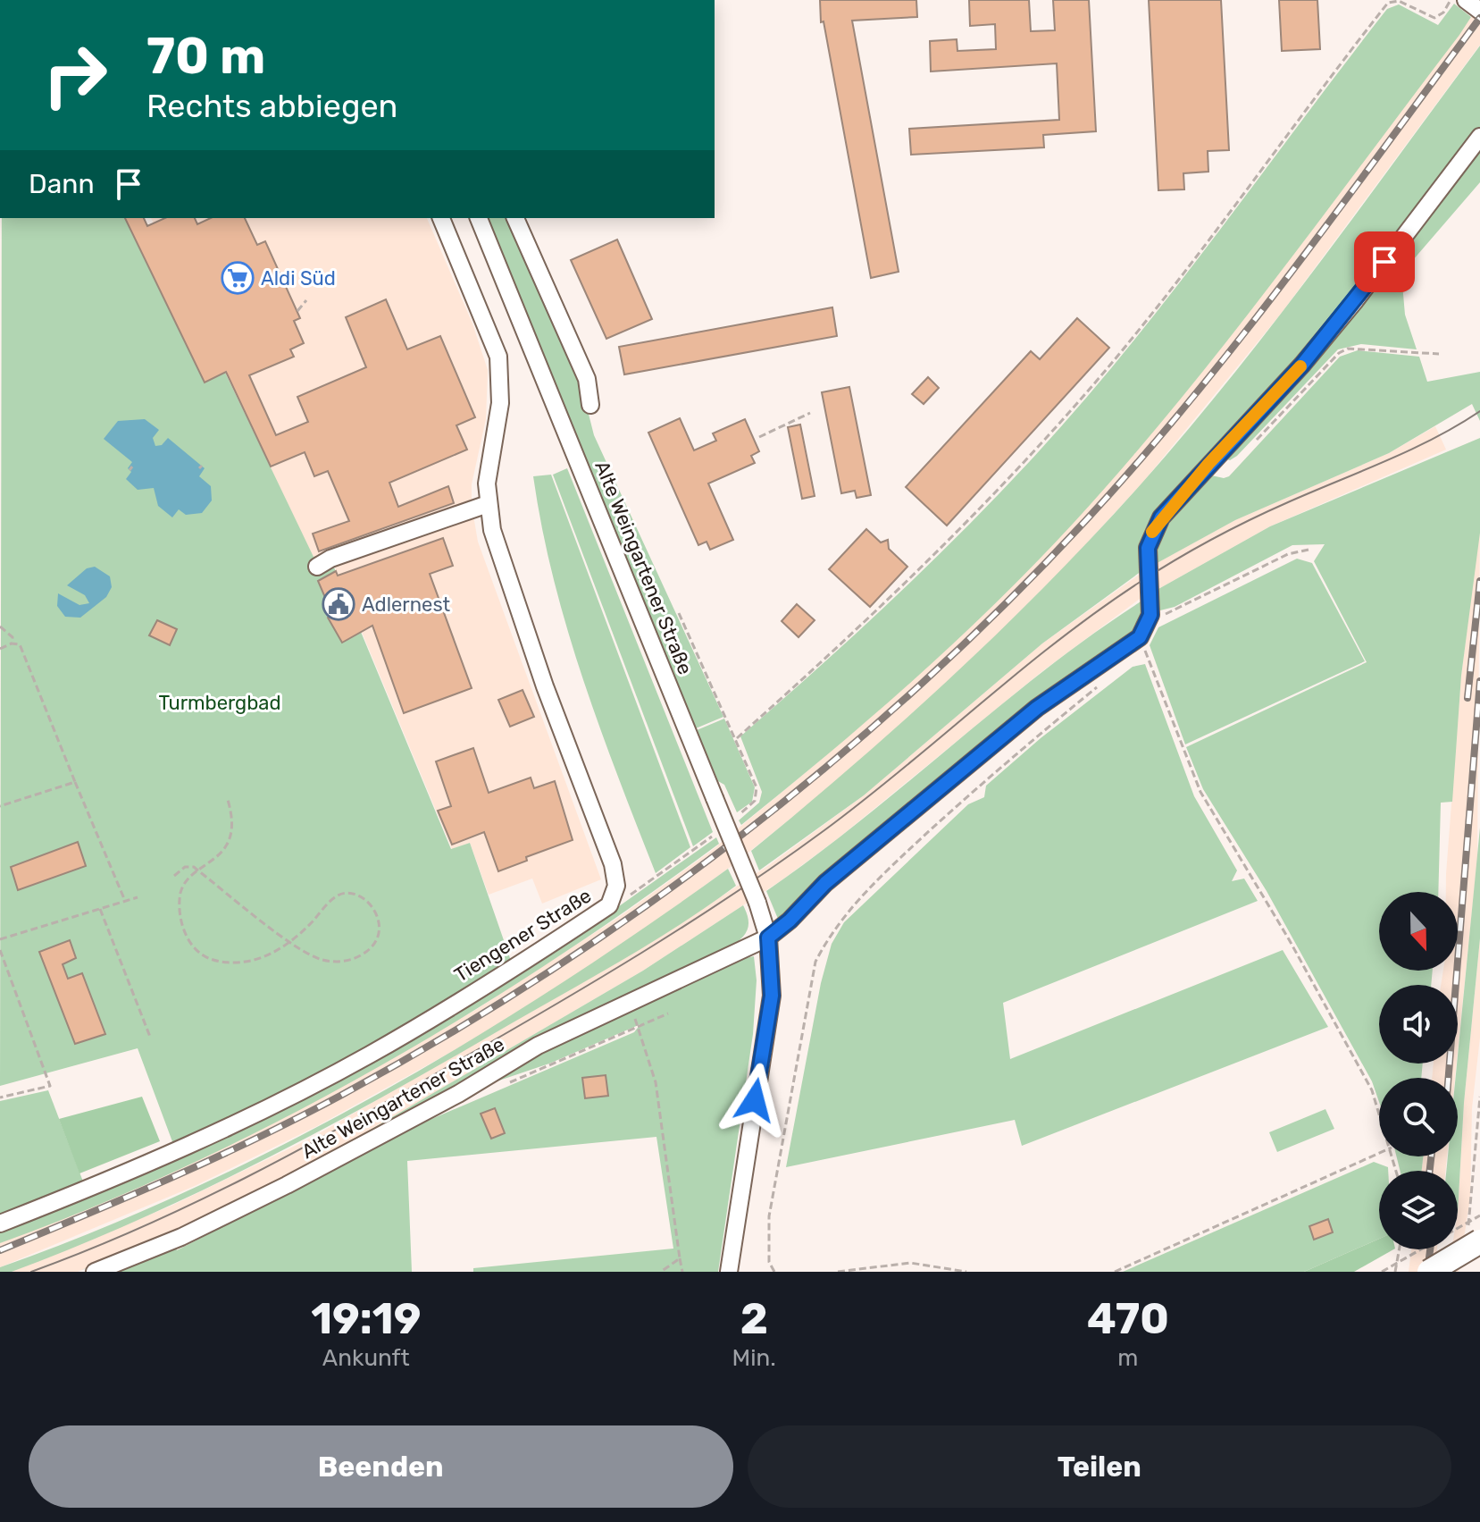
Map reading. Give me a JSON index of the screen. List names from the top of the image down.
{
  "streets": {
    "street": ["Alte Weingartener Straße", "Tiengener Straße"]
  },
  "parks": ["Turmbergbad"],
  "places": {
    "supermarket": ["Aldi Süd"],
    "public building": ["Adlernest"]
  },
  "north": "bottom",
  "page": {
    "turn": ["70 m", "Rechts abbiegen"],
    "then": "Dann",
    "eta": [
      "19:19",
      "Ankunft",
      "2",
      "Min.",
      "470",
      "m"
    ],
    "buttons": ["Beenden", "Teilen"]
  }
}
